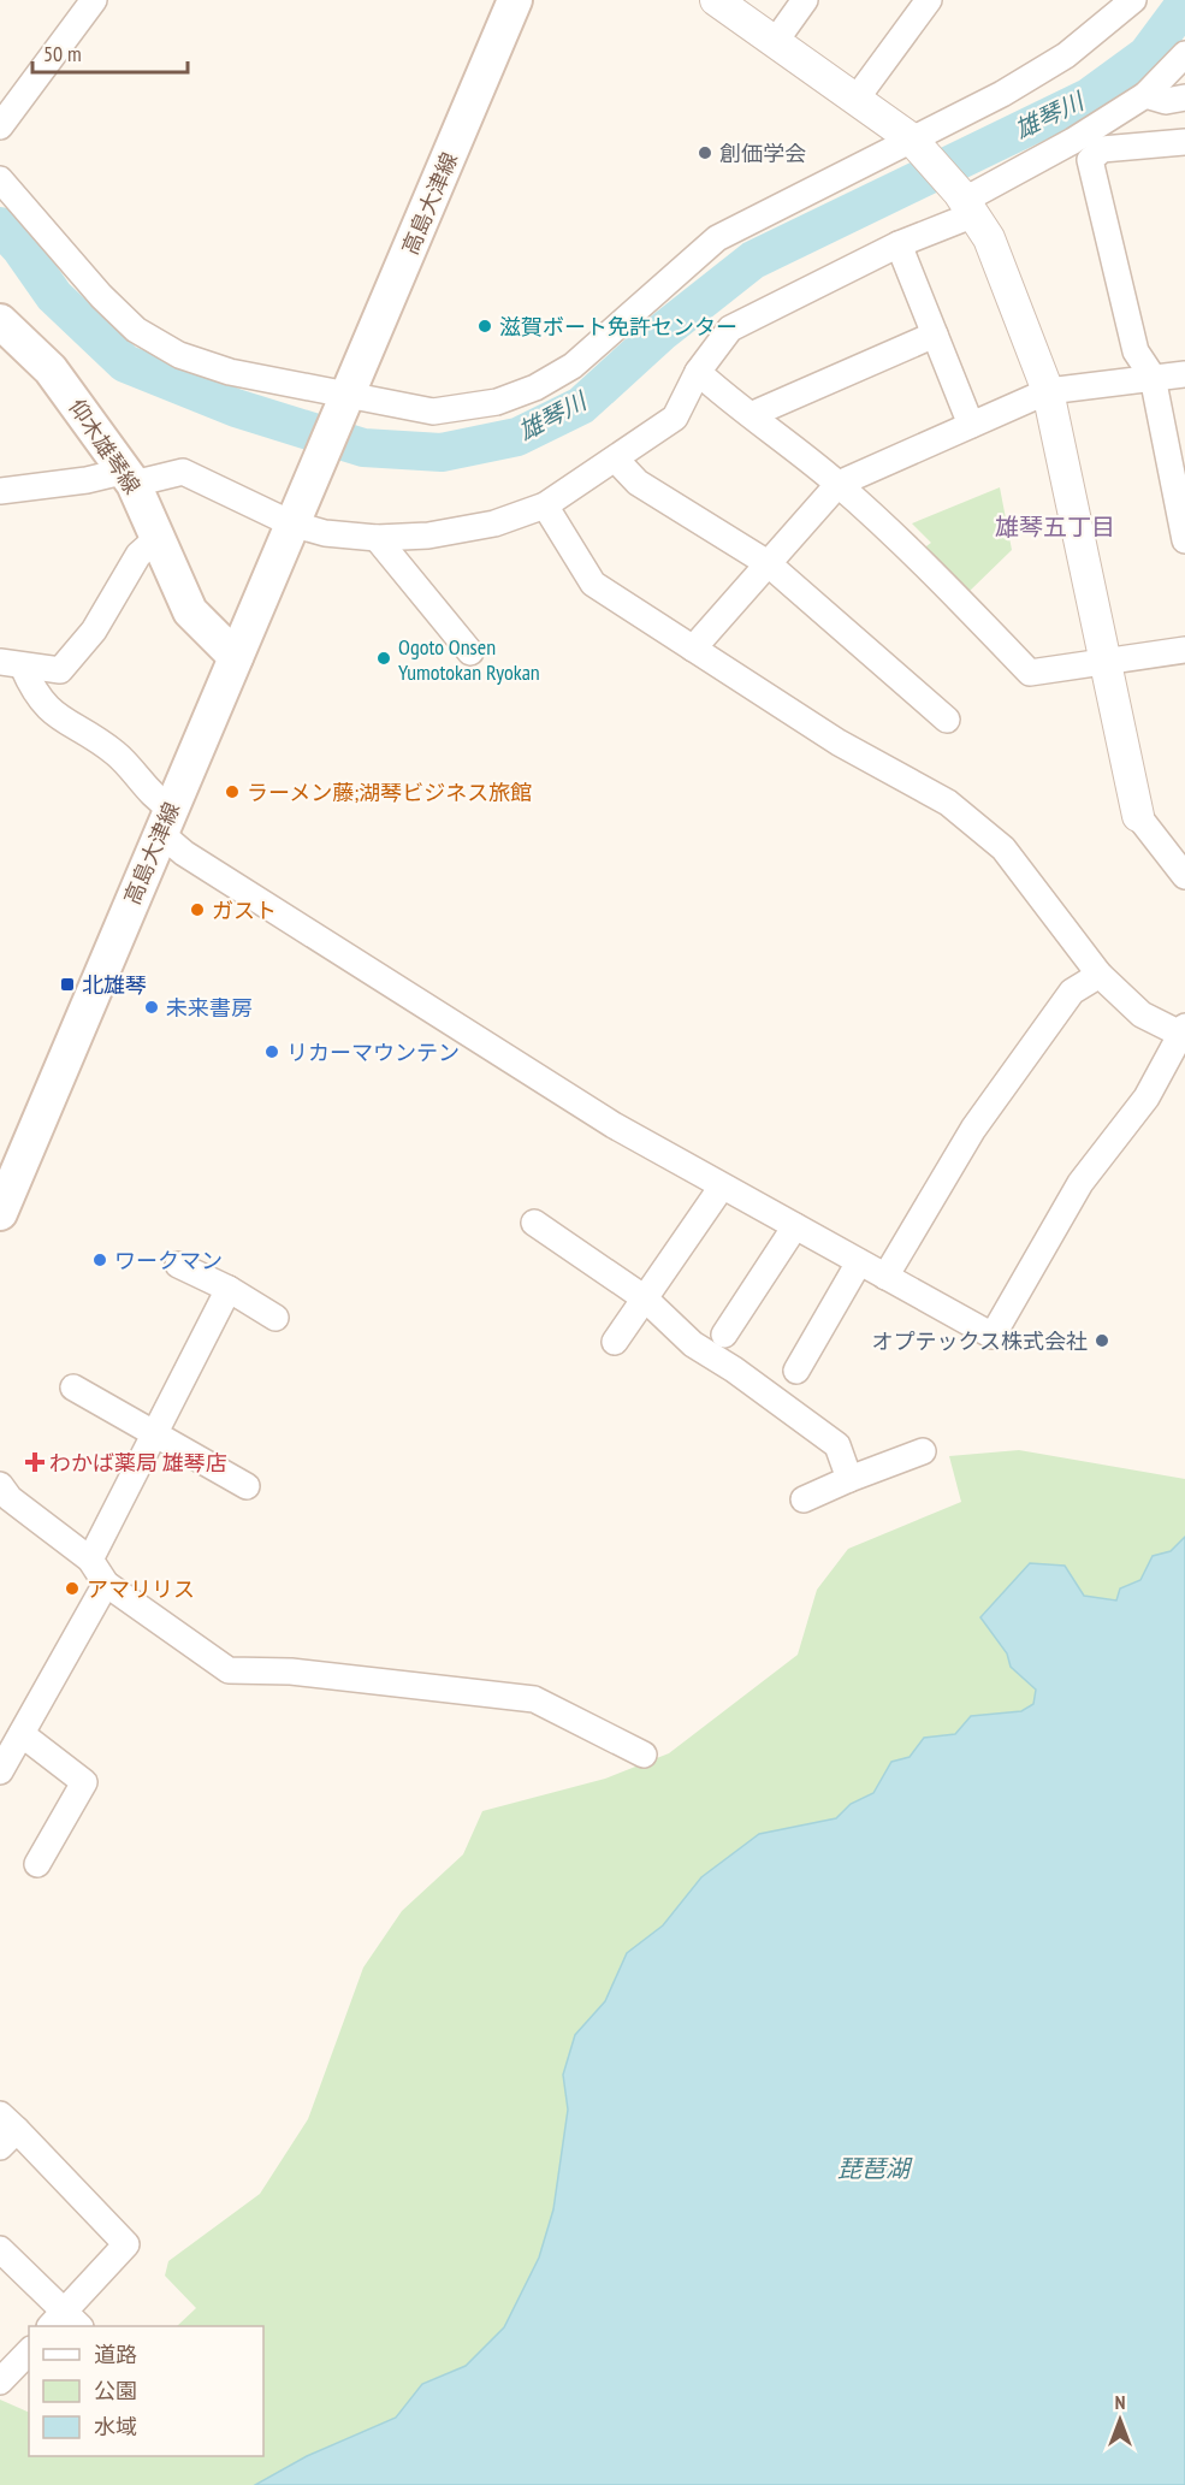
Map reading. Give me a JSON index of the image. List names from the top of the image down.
{
  "streets": {
    "main road": ["高島大津線", "仰木雄琴線"]
  },
  "crossings": [
    ["高島大津線", "仰木雄琴線"]
  ],
  "districts": ["雄琴五丁目"],
  "water": ["雄琴川", "琵琶湖"],
  "places": {
    "other": [
      "創価学会",
      "滋賀ボート免許センター",
      "Ogoto Onsen Yumotokan Ryokan",
      "ラーメン藤;湖琴ビジネス旅館",
      "ガスト",
      "未来書房",
      "リカーマウンテン",
      "ワークマン",
      "オプテックス株式会社",
      "アマリリス"
    ],
    "transit": ["北雄琴"],
    "health": ["わかば薬局 雄琴店"]
  },
  "legend": ["道路", "公園", "水域"],
  "scale_bar": "50 m",
  "north": "top"
}
